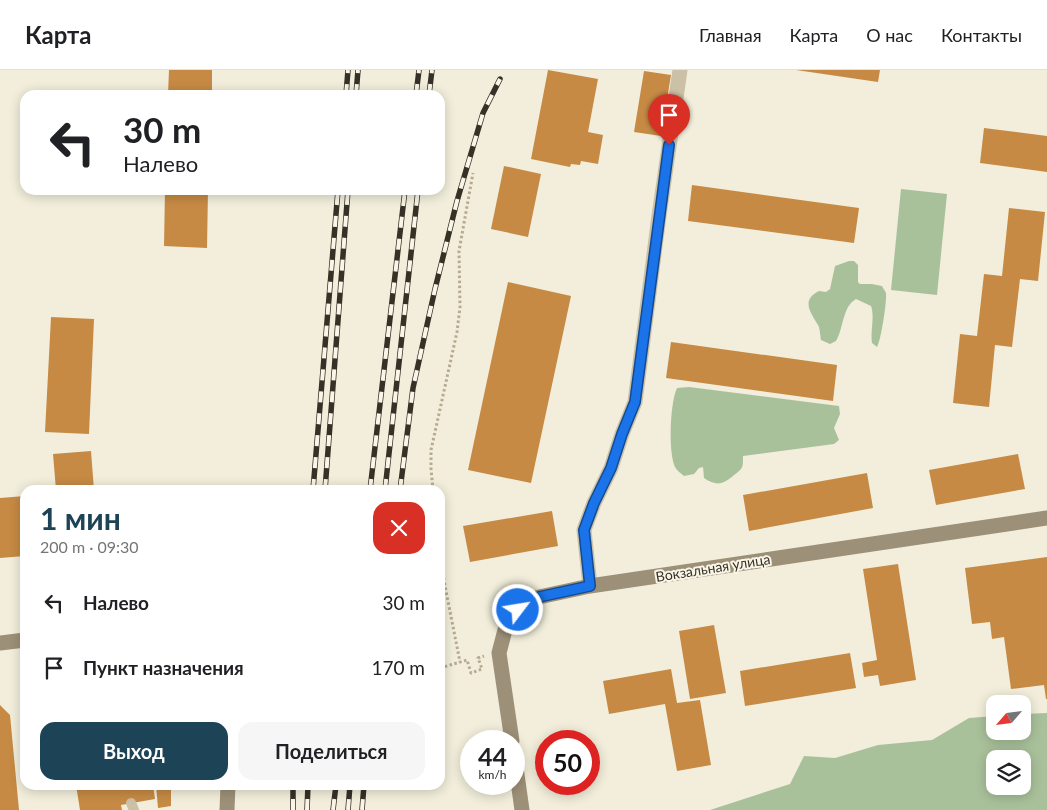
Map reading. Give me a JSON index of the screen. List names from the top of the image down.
{
  "streets": {
    "main road": ["Вокзальная улица"]
  },
  "north": "bottom left",
  "page": {
    "header": "Карта",
    "nav": [
      "Главная",
      "Карта",
      "О нас",
      "Контакты"
    ],
    "turn": ["30 m", "Налево"],
    "heading": ["1 мин", "200 m · 09:30"],
    "list": [
      {
        "name": "Налево",
        "value": "30 m"
      },
      {
        "name": "Пункт назначения",
        "value": "170 m"
      }
    ],
    "buttons": ["Выход", "Поделиться"],
    "speed": "44 km/h",
    "limit": "50"
  }
}
